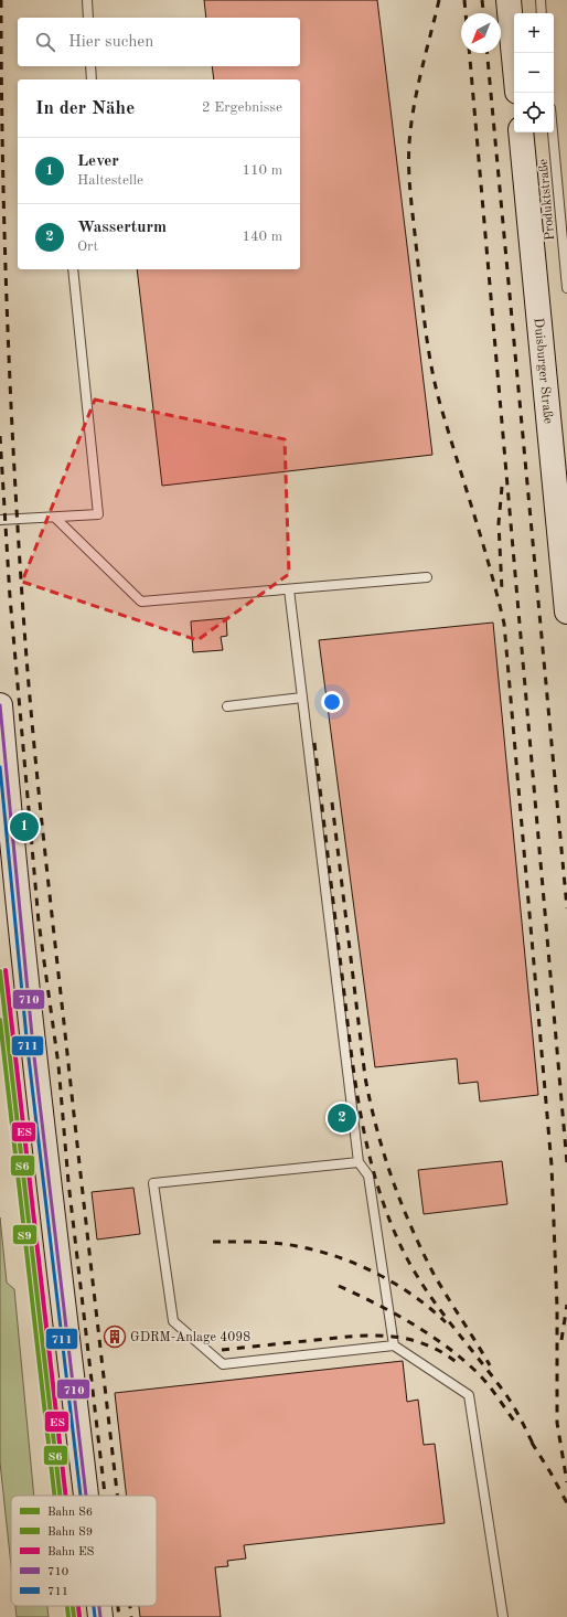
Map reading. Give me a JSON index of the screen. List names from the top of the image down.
{
  "streets": {
    "street": ["Duisburger Straße"],
    "lane": ["Produktstraße"]
  },
  "places": {
    "building": ["GDRM-Anlage 4098"]
  },
  "lines": [
    "transit line 710",
    "transit line 711",
    "rail line ES",
    "rail line S6",
    "rail line S9"
  ],
  "legend": [
    "Bahn S6",
    "Bahn S9",
    "Bahn ES",
    "710",
    "711"
  ],
  "north": "bottom left",
  "page": {
    "map_buttons": ["+", "−"],
    "search": "Hier suchen",
    "heading": ["In der Nähe", "2 Ergebnisse"],
    "list": [
      {
        "mark": "1",
        "name": "Lever",
        "note": "Haltestelle",
        "value": "110 m"
      },
      {
        "mark": "2",
        "name": "Wasserturm",
        "note": "Ort",
        "value": "140 m"
      }
    ],
    "pins": ["1", "2"]
  }
}
